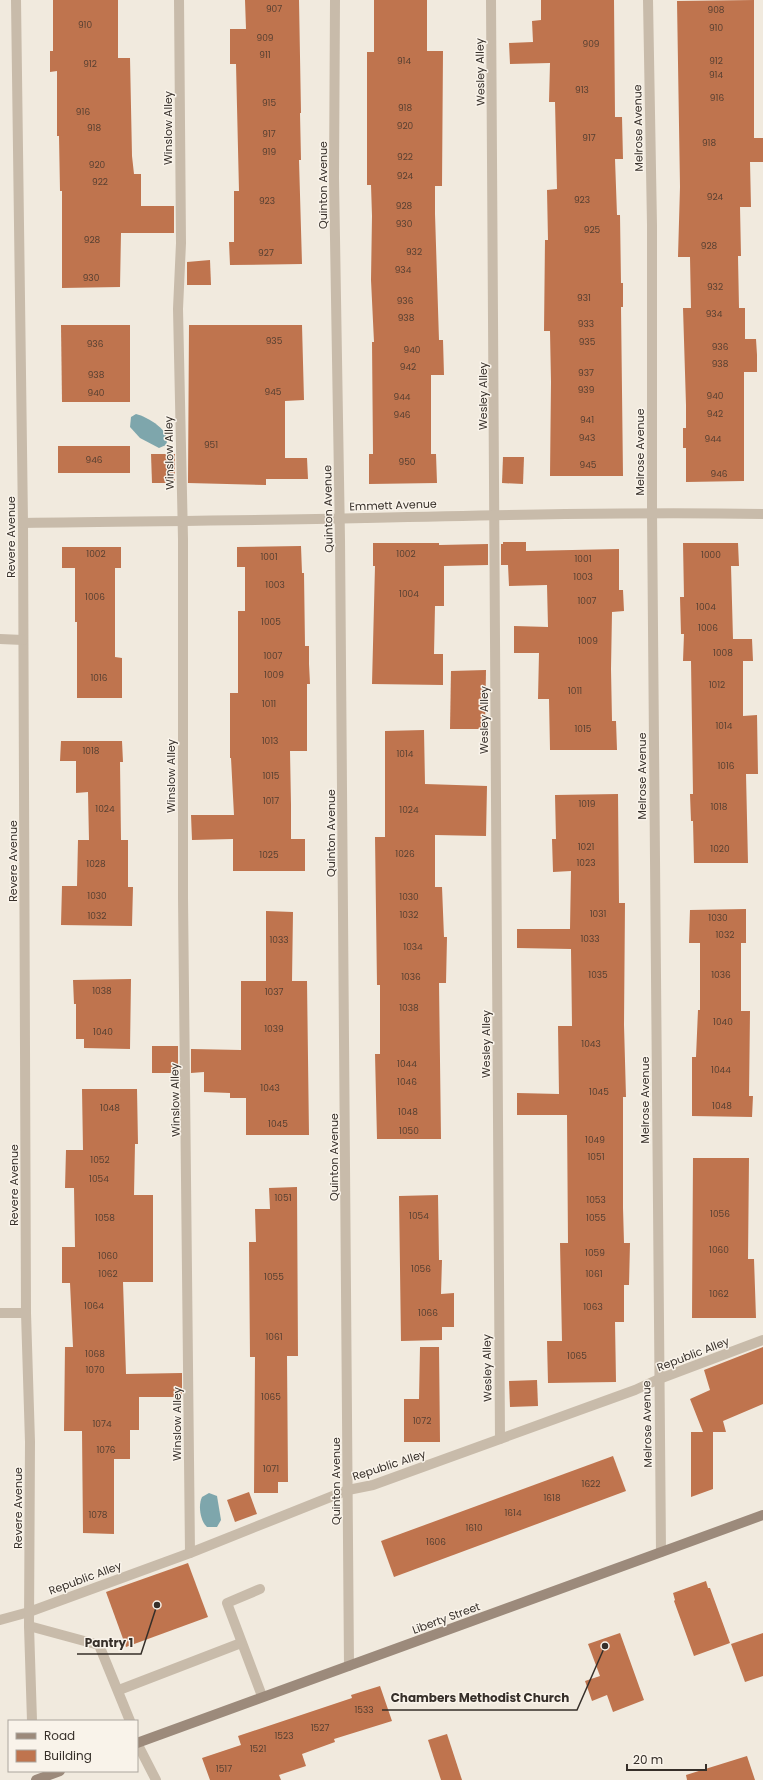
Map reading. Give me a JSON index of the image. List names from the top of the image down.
{
  "streets": {
    "street": [
      "Wesley Alley",
      "Winslow Alley",
      "Melrose Avenue",
      "Quinton Avenue",
      "Emmett Avenue",
      "Revere Avenue",
      "Republic Alley",
      "Liberty Street"
    ]
  },
  "crossings": [
    ["Wesley Alley", "Emmett Avenue"],
    ["Wesley Alley", "Republic Alley"],
    ["Winslow Alley", "Emmett Avenue"],
    ["Winslow Alley", "Republic Alley"],
    ["Melrose Avenue", "Emmett Avenue"],
    ["Melrose Avenue", "Republic Alley"],
    ["Melrose Avenue", "Liberty Street"],
    ["Quinton Avenue", "Emmett Avenue"],
    ["Quinton Avenue", "Republic Alley"],
    ["Quinton Avenue", "Liberty Street"],
    ["Emmett Avenue", "Revere Avenue"],
    ["Revere Avenue", "Republic Alley"]
  ],
  "places": ["Pantry 1", "Chambers Methodist Church"],
  "house_numbers": [
    "907",
    "908",
    "910",
    "910",
    "909",
    "909",
    "911",
    "914",
    "912",
    "912",
    "914",
    "913",
    "916",
    "915",
    "918",
    "916",
    "920",
    "918",
    "917",
    "917",
    "918",
    "919",
    "922",
    "920",
    "924",
    "922",
    "924",
    "923",
    "923",
    "928",
    "930",
    "925",
    "928",
    "928",
    "932",
    "927",
    "934",
    "930",
    "932",
    "931",
    "936",
    "934",
    "938",
    "933",
    "935",
    "935",
    "936",
    "936",
    "940",
    "938",
    "942",
    "937",
    "938",
    "939",
    "945",
    "940",
    "940",
    "944",
    "942",
    "946",
    "941",
    "943",
    "944",
    "951",
    "946",
    "950",
    "945",
    "946",
    "1002",
    "1002",
    "1000",
    "1001",
    "1001",
    "1003",
    "1003",
    "1004",
    "1006",
    "1007",
    "1004",
    "1005",
    "1006",
    "1009",
    "1008",
    "1007",
    "1009",
    "1016",
    "1012",
    "1011",
    "1011",
    "1014",
    "1015",
    "1013",
    "1018",
    "1014",
    "1016",
    "1015",
    "1017",
    "1019",
    "1018",
    "1024",
    "1024",
    "1021",
    "1020",
    "1026",
    "1025",
    "1023",
    "1028",
    "1030",
    "1030",
    "1031",
    "1032",
    "1032",
    "1030",
    "1032",
    "1033",
    "1033",
    "1034",
    "1035",
    "1036",
    "1036",
    "1038",
    "1037",
    "1038",
    "1040",
    "1039",
    "1040",
    "1043",
    "1044",
    "1044",
    "1046",
    "1043",
    "1045",
    "1048",
    "1048",
    "1048",
    "1045",
    "1050",
    "1049",
    "1051",
    "1052",
    "1054",
    "1051",
    "1053",
    "1056",
    "1054",
    "1058",
    "1055",
    "1060",
    "1059",
    "1060",
    "1056",
    "1062",
    "1061",
    "1055",
    "1062",
    "1064",
    "1063",
    "1066",
    "1061",
    "1068",
    "1065",
    "1070",
    "1065",
    "1072",
    "1074",
    "1076",
    "1071",
    "1622",
    "1618",
    "1614",
    "1078",
    "1610",
    "1606",
    "1533",
    "1527",
    "1523",
    "1521",
    "1517"
  ],
  "legend": ["Road", "Building"],
  "scale_bar": "20 m"
}
